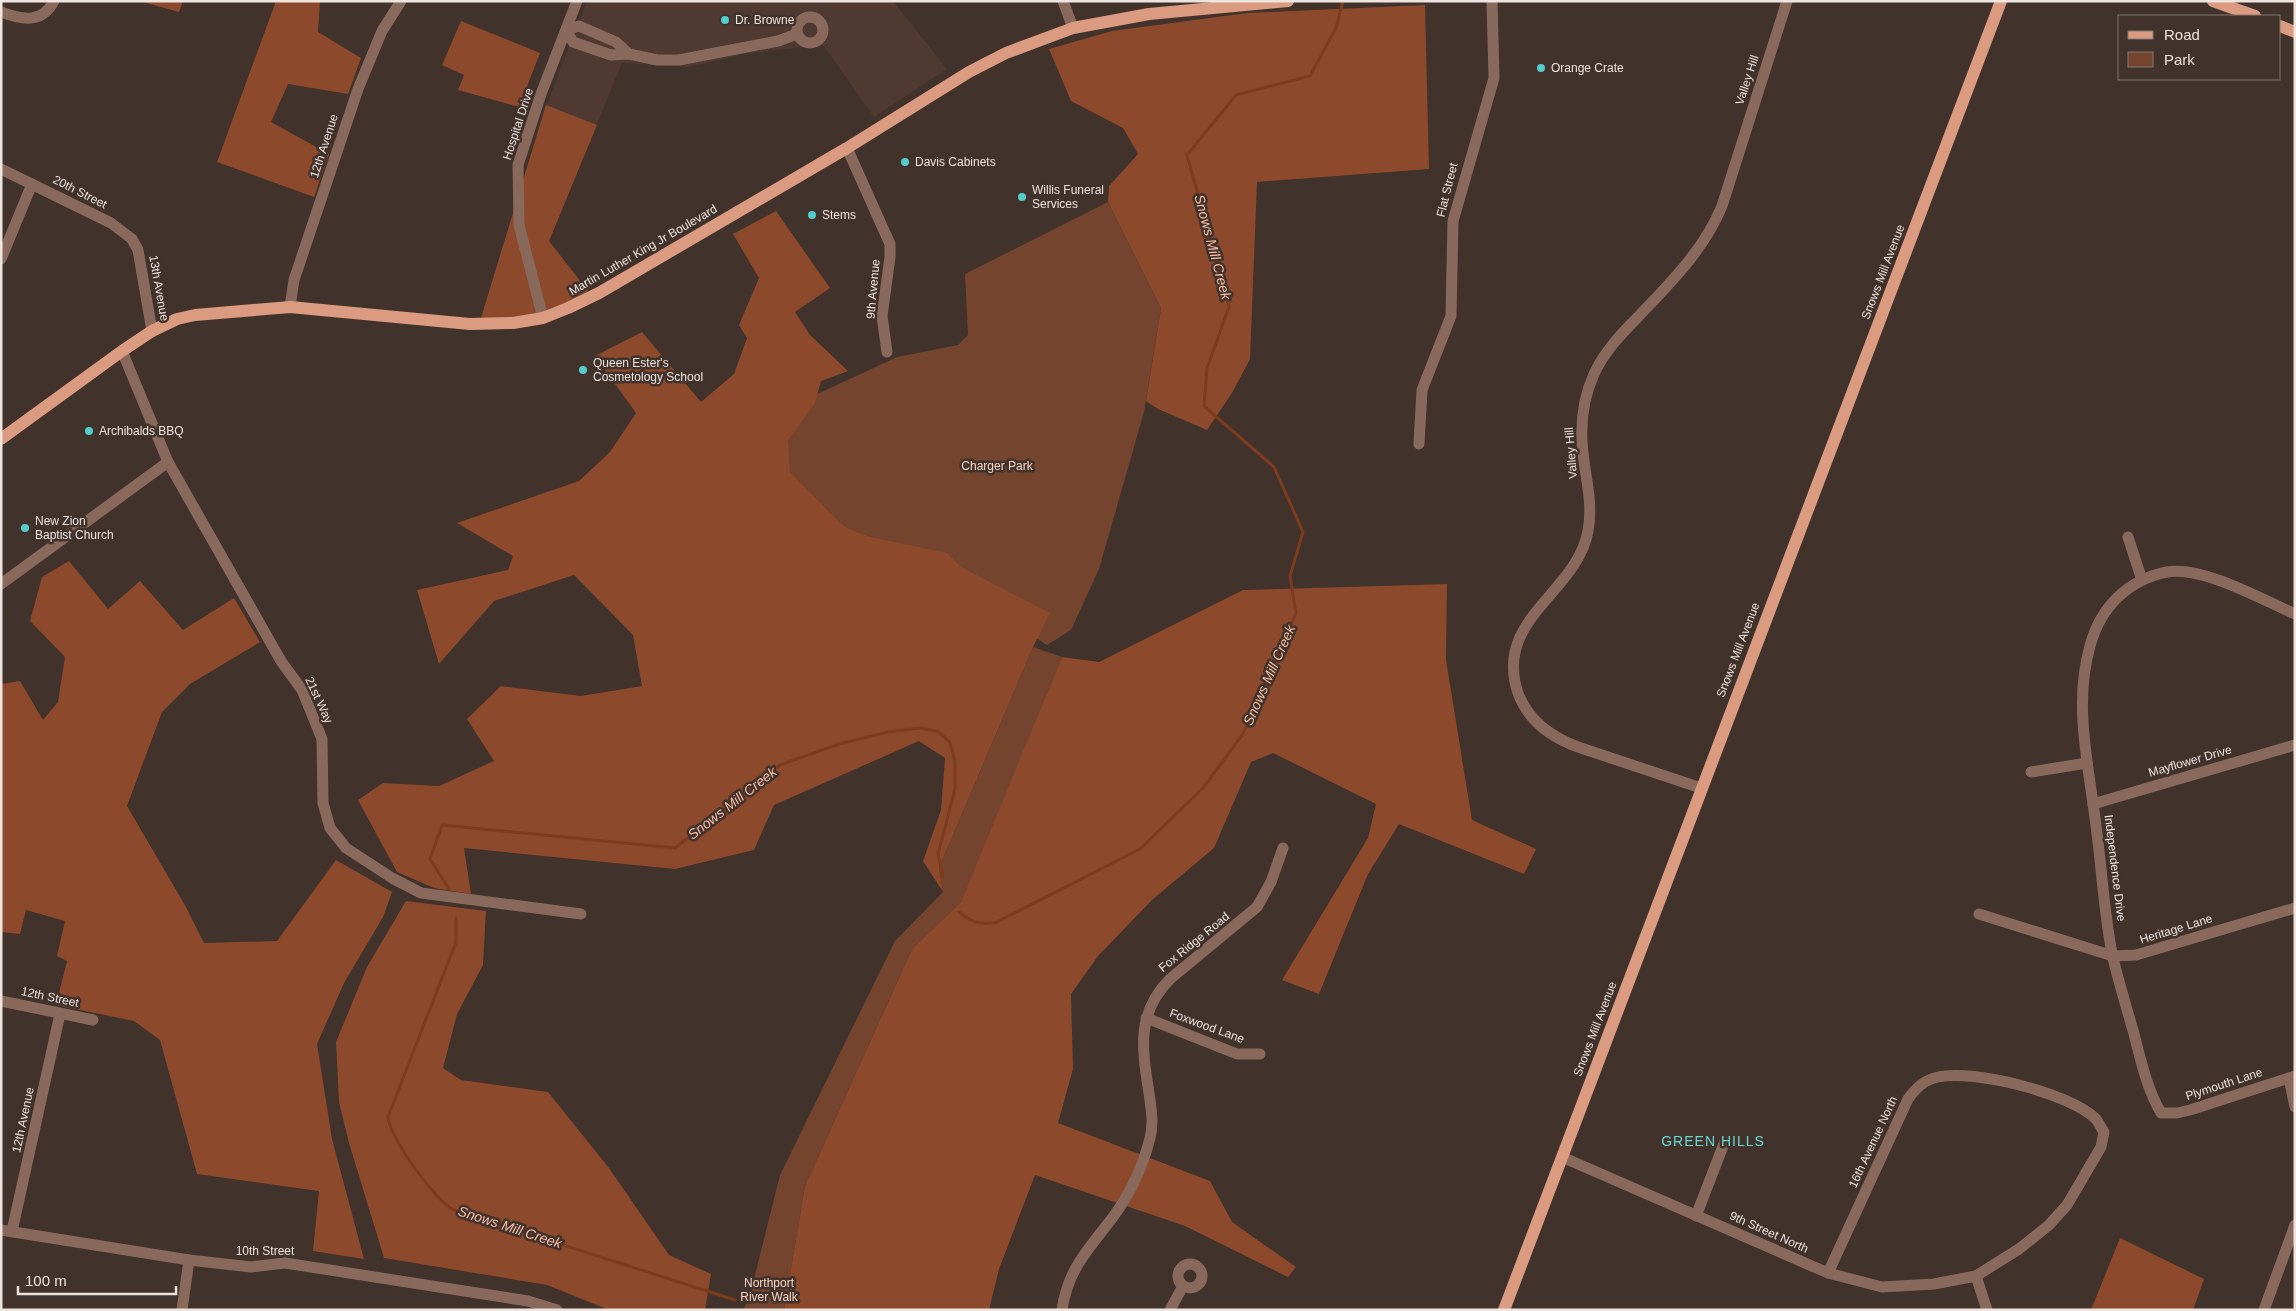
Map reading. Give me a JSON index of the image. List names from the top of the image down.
{
  "streets": {
    "main road": ["Martin Luther King Jr Boulevard", "Snows Mill Avenue"],
    "street": [
      "Valley Hill",
      "Hospital Drive",
      "12th Avenue",
      "Flat Street",
      "20th Street",
      "13th Avenue",
      "9th Avenue",
      "21st Way",
      "Mayflower Drive",
      "Independence Drive",
      "Heritage Lane",
      "Fox Ridge Road",
      "12th Street",
      "Foxwood Lane",
      "Plymouth Lane",
      "16th Avenue North",
      "9th Street North",
      "10th Street"
    ]
  },
  "crossings": [
    ["Valley Hill", "Snows Mill Avenue"],
    ["Hospital Drive", "Martin Luther King Jr Boulevard"],
    ["12th Avenue", "Martin Luther King Jr Boulevard"],
    ["12th Avenue", "12th Street"],
    ["12th Avenue", "10th Street"],
    ["20th Street", "13th Avenue"],
    ["Martin Luther King Jr Boulevard", "13th Avenue"],
    ["Martin Luther King Jr Boulevard", "9th Avenue"],
    ["Martin Luther King Jr Boulevard", "21st Way"],
    ["Snows Mill Avenue", "9th Street North"],
    ["Mayflower Drive", "Independence Drive"],
    ["Independence Drive", "Heritage Lane"],
    ["Independence Drive", "Plymouth Lane"],
    ["Fox Ridge Road", "Foxwood Lane"],
    ["16th Avenue North", "9th Street North"]
  ],
  "districts": ["GREEN HILLS"],
  "water": ["Snows Mill Creek"],
  "parks": ["Charger Park", "Northport River Walk"],
  "places": [
    "Dr. Browne",
    "Orange Crate",
    "Davis Cabinets",
    "Willis Funeral Services",
    "Stems",
    "Queen Ester's Cosmetology School",
    "Archibalds BBQ",
    "New Zion Baptist Church"
  ],
  "legend": ["Road", "Park"],
  "scale_bar": "100 m"
}
